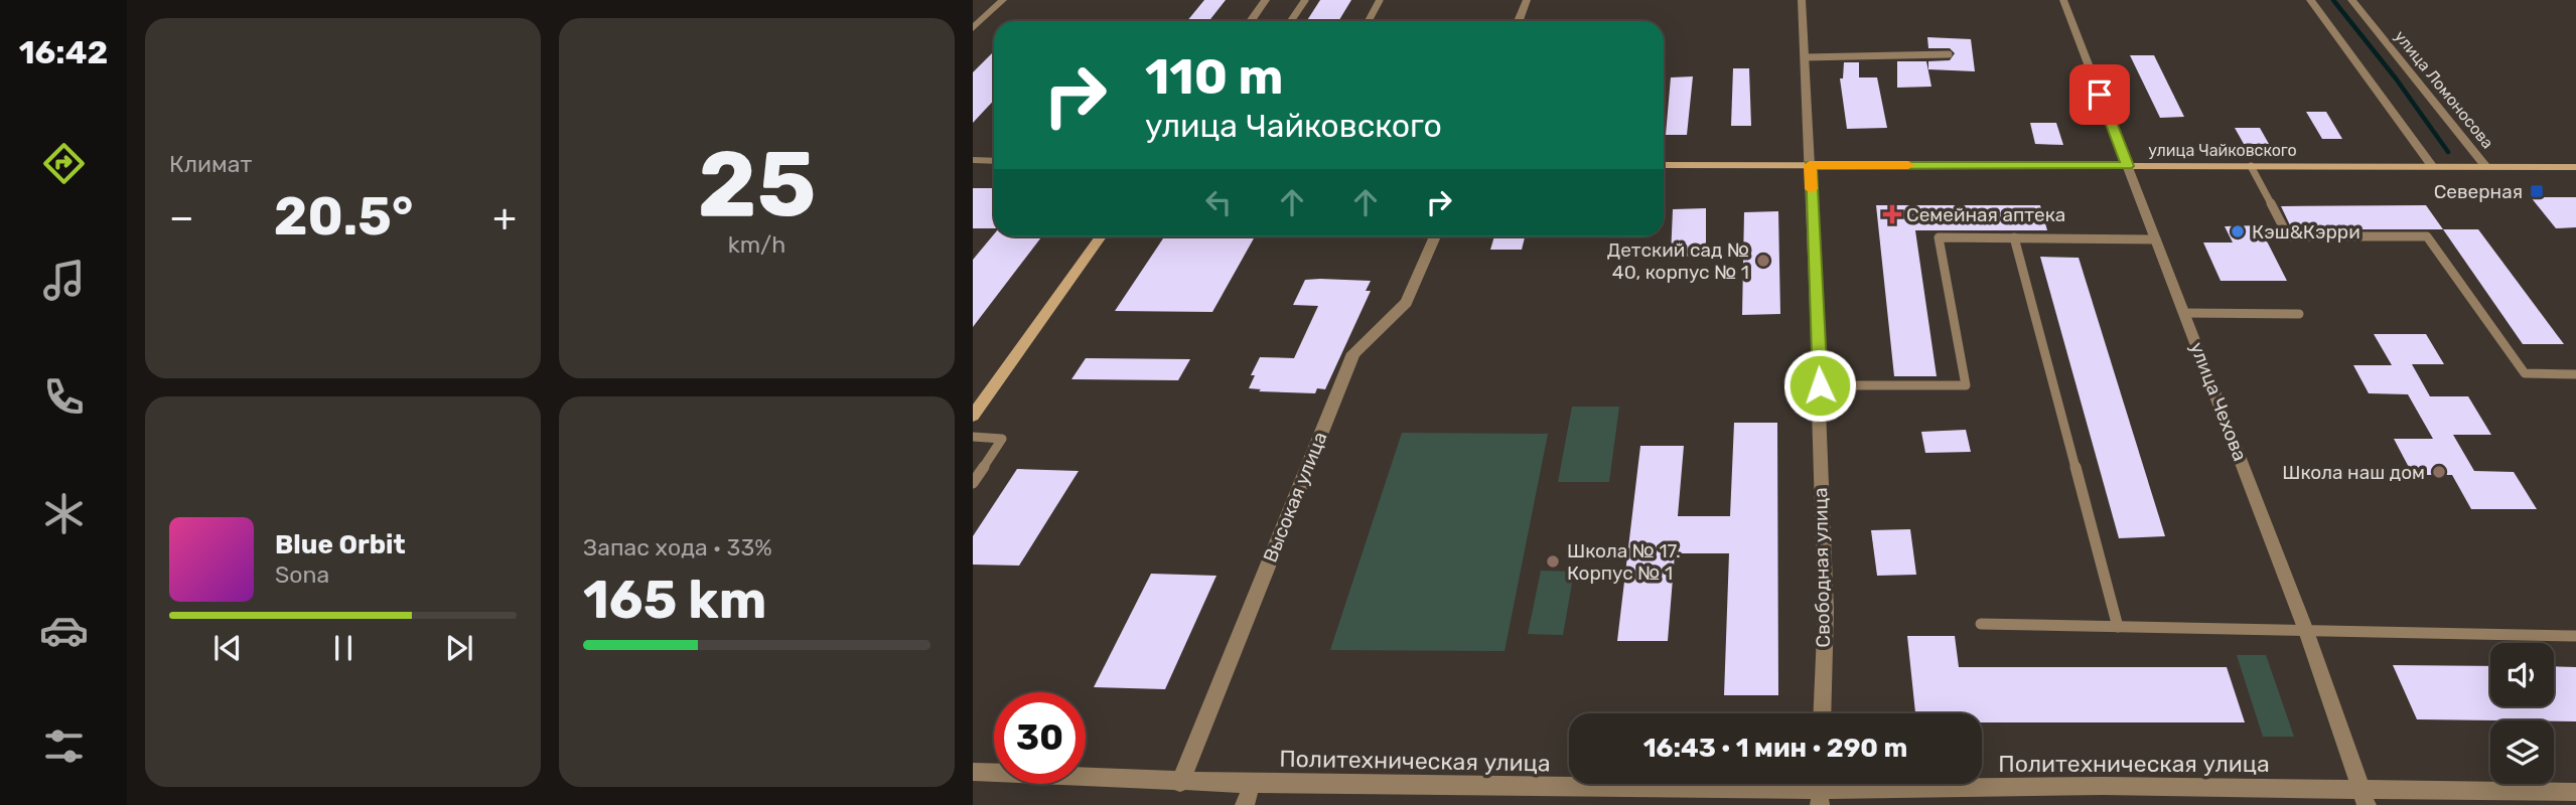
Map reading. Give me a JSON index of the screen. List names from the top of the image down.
{
  "streets": {
    "main road": ["улица Чайковского"],
    "street": [
      "улица Ломоносова",
      "улица Чехова",
      "Высокая улица",
      "Свободная улица",
      "Политехническая улица"
    ]
  },
  "crossings": [
    ["улица Ломоносова", "улица Чайковского"],
    ["улица Чайковского", "улица Чехова"],
    ["улица Чехова", "Политехническая улица"],
    ["Высокая улица", "Политехническая улица"]
  ],
  "places": {
    "transit": ["Северная"],
    "health": ["Семейная аптека"],
    "other": [
      "Кэш&Кэрри",
      "Детский сад № 40, корпус № 1",
      "Школа наш дом",
      "Школа № 17. Корпус № 1"
    ]
  },
  "page": {
    "tabs": "16:42",
    "tile": [
      "Климат",
      ["25", "km/h"],
      ["Запас хода · 33%", "165 km"]
    ],
    "turn": ["110 m", "улица Чайковского"],
    "heat": ["−", "20.5°", "+"],
    "song": ["Blue Orbit", "Sona"],
    "limit": "30",
    "trip": "16:43 · 1 мин · 290 m"
  }
}
